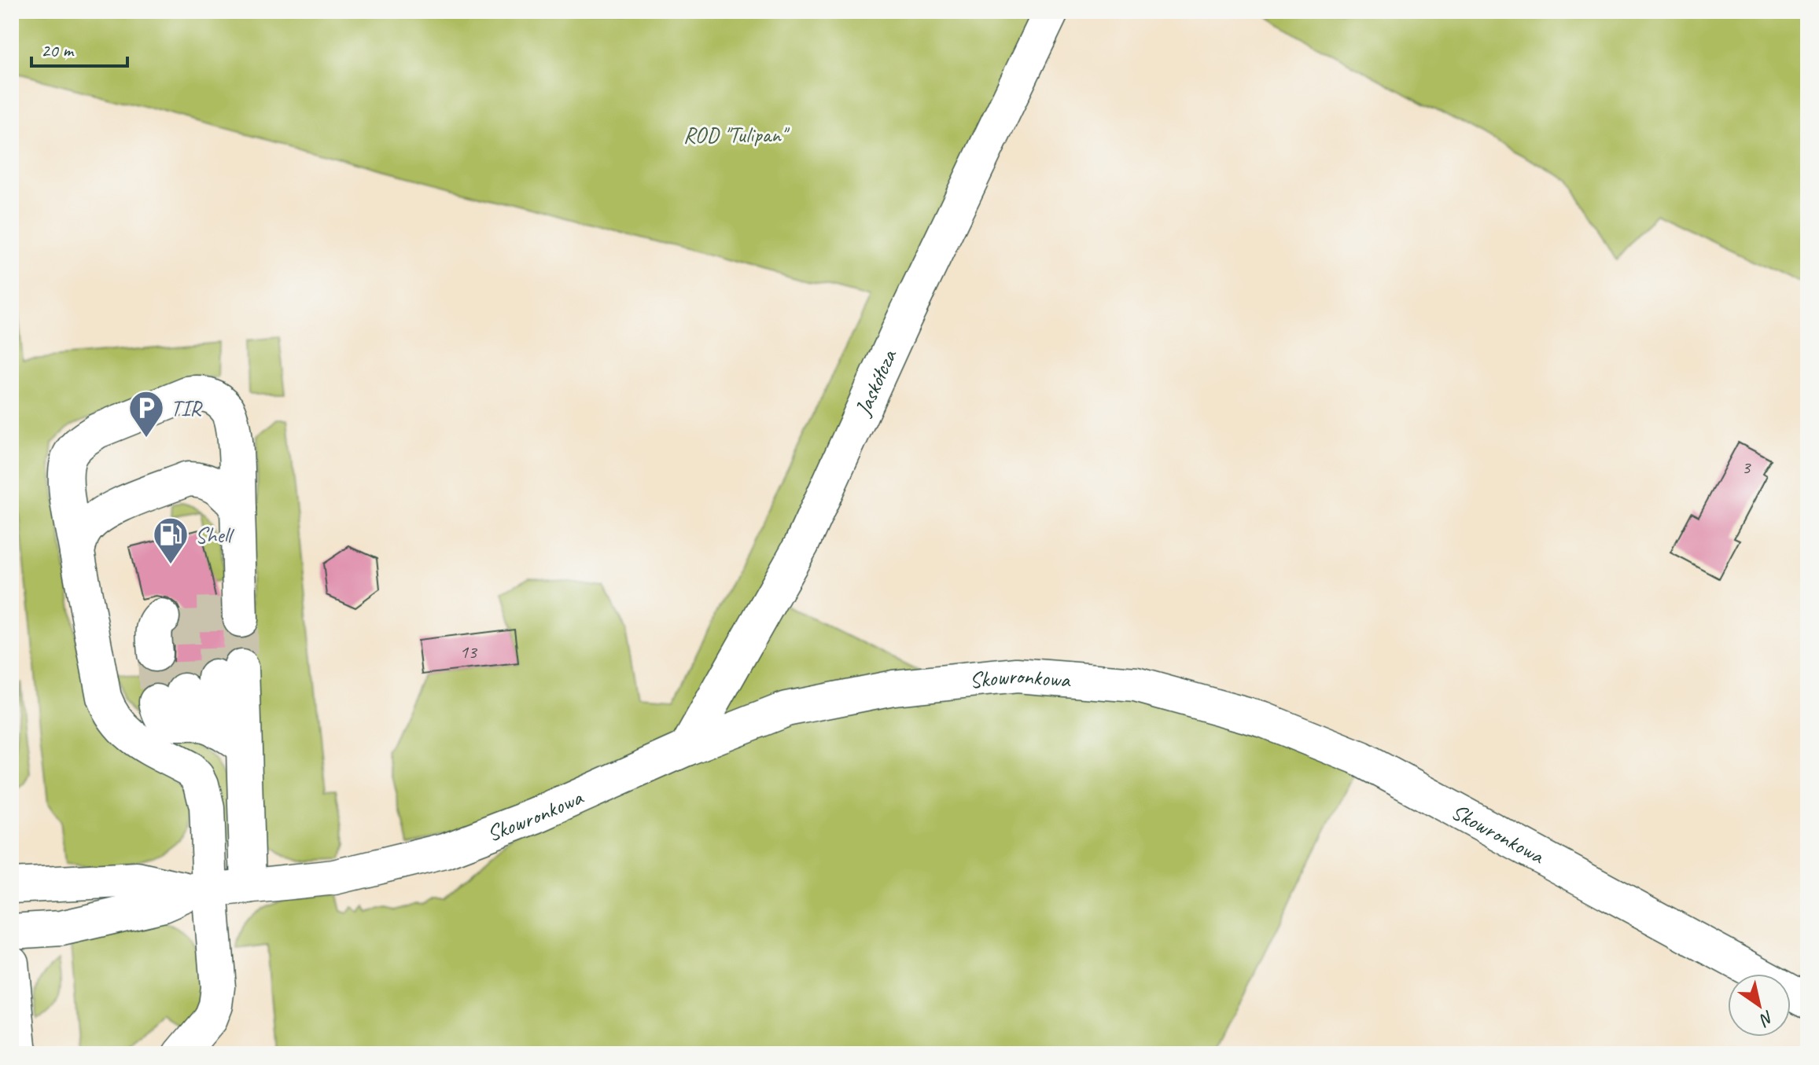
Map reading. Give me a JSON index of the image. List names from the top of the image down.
{
  "streets": {
    "street": ["Jaskółcza", "Skowronkowa"]
  },
  "crossings": [
    ["Jaskółcza", "Skowronkowa"]
  ],
  "parks": ["ROD \"Tulipan\""],
  "places": {
    "parking": ["TIR"],
    "fuel station": ["Shell"]
  },
  "house_numbers": ["3", "13"],
  "scale_bar": "20 m",
  "north": "bottom right"
}
